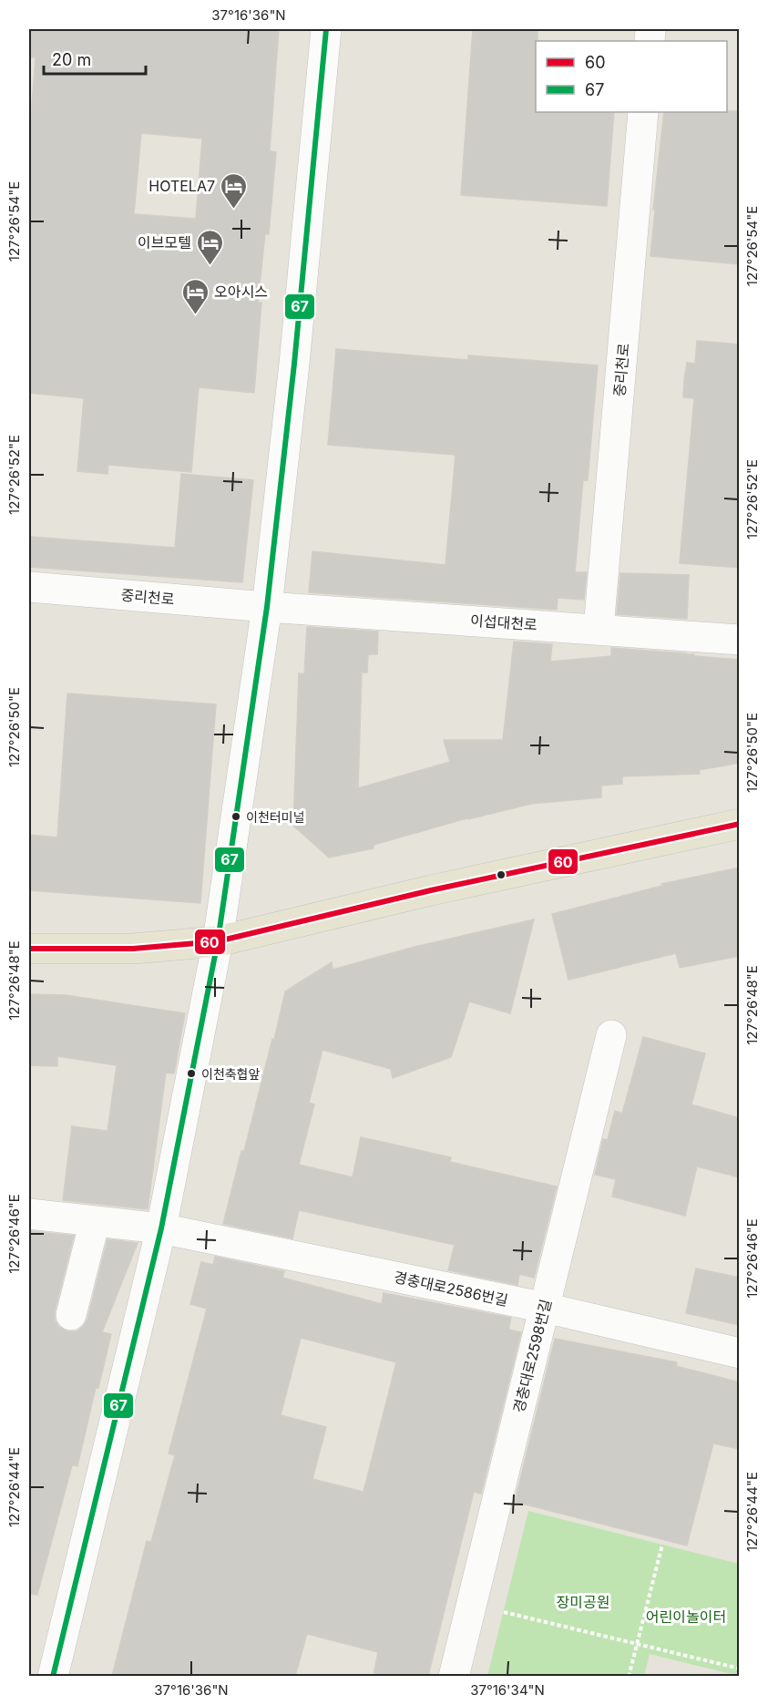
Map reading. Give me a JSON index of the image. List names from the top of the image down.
{
  "streets": {
    "street": [
      "중리천로",
      "이섭대천로",
      "경충대로2586번길",
      "경충대로2598번길"
    ]
  },
  "crossings": [
    ["중리천로", "이섭대천로"],
    ["경충대로2586번길", "경충대로2598번길"]
  ],
  "parks": ["장미공원", "어린이놀이터"],
  "places": {
    "hotel": ["HOTELA7", "이브모텔", "오아시스"],
    "other": ["이천터미널", "이천축협앞"]
  },
  "lines": ["transit line 67", "transit line 60"],
  "legend": ["60", "67"],
  "scale_bar": "20 m",
  "coordinates": [
    "37°16'36\"N",
    "127°26'54\"E",
    "127°26'52\"E",
    "127°26'50\"E",
    "127°26'48\"E",
    "127°26'46\"E",
    "127°26'44\"E",
    "37°16'34\"N"
  ]
}
